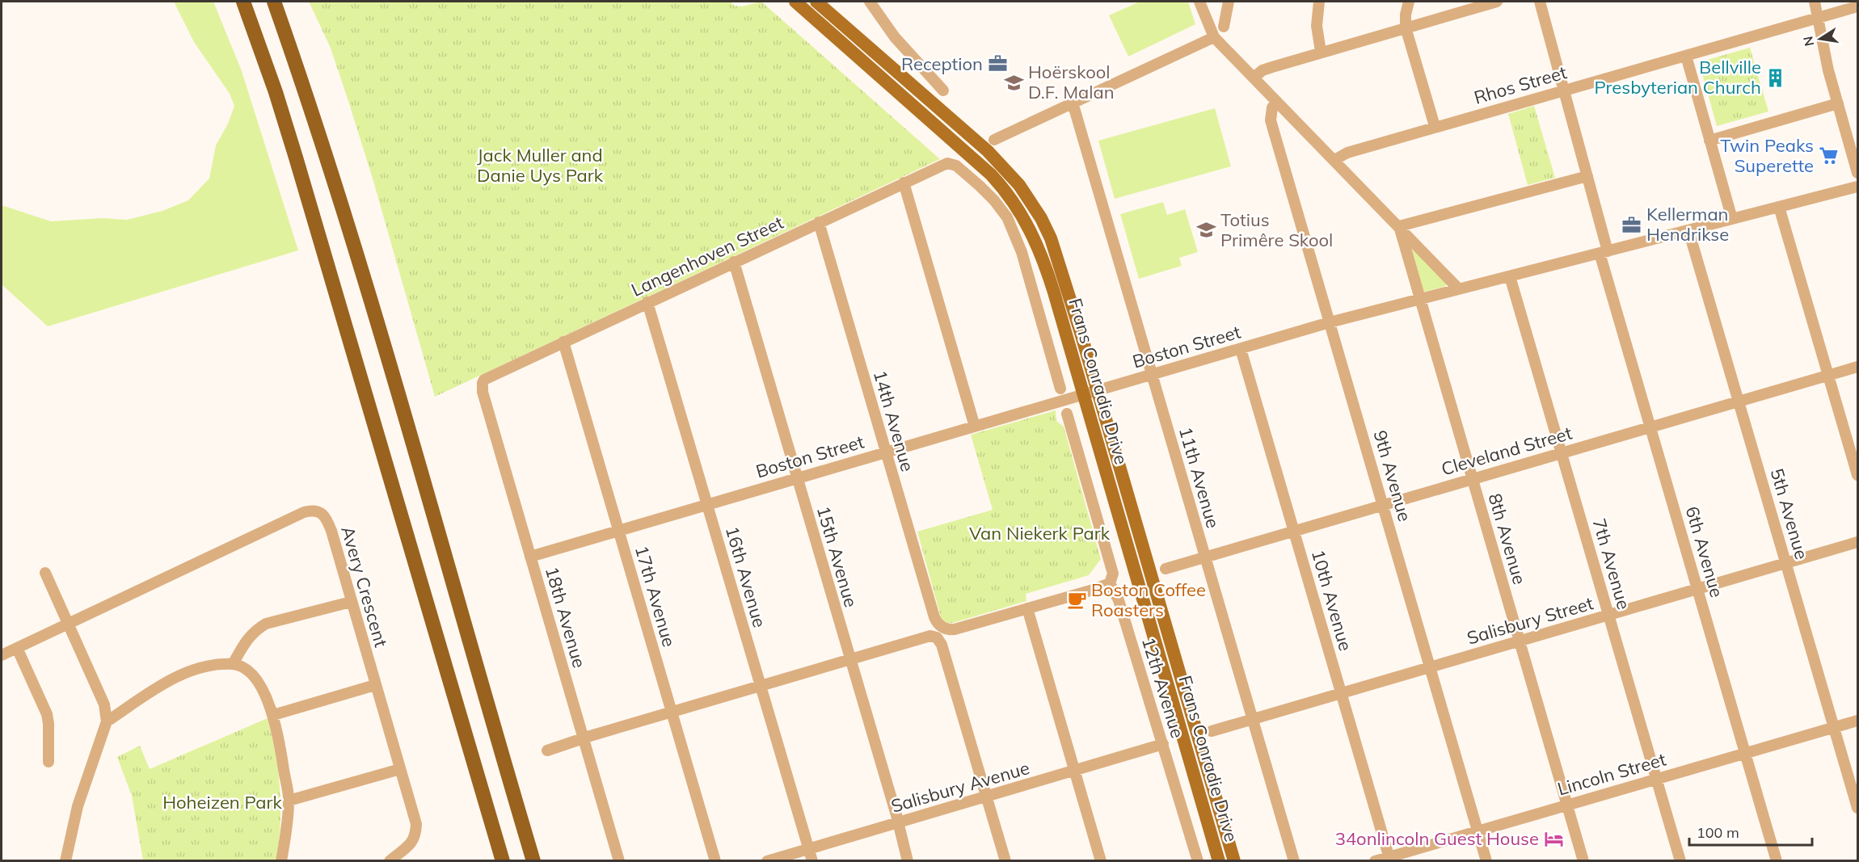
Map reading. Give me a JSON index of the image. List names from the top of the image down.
{
  "streets": {
    "main road": ["Frans Conradie Drive"],
    "street": [
      "Rhos Street",
      "Langenhoven Street",
      "Boston Street",
      "14th Avenue",
      "Cleveland Street",
      "9th Avenue",
      "11th Avenue",
      "5th Avenue",
      "8th Avenue",
      "6th Avenue",
      "15th Avenue",
      "7th Avenue",
      "16th Avenue",
      "Avery Crescent",
      "17th Avenue",
      "10th Avenue",
      "18th Avenue",
      "Salisbury Street",
      "12th Avenue",
      "Lincoln Street",
      "Salisbury Avenue"
    ]
  },
  "crossings": [
    ["Rhos Street", "6th Avenue"],
    ["Langenhoven Street", "14th Avenue"],
    ["Langenhoven Street", "15th Avenue"],
    ["Langenhoven Street", "16th Avenue"],
    ["Langenhoven Street", "17th Avenue"],
    ["Langenhoven Street", "18th Avenue"],
    ["Boston Street", "Frans Conradie Drive"],
    ["Boston Street", "14th Avenue"],
    ["Boston Street", "9th Avenue"],
    ["Boston Street", "11th Avenue"],
    ["Boston Street", "5th Avenue"],
    ["Boston Street", "8th Avenue"],
    ["Boston Street", "6th Avenue"],
    ["Boston Street", "15th Avenue"],
    ["Boston Street", "7th Avenue"],
    ["Boston Street", "16th Avenue"],
    ["Boston Street", "17th Avenue"],
    ["Boston Street", "10th Avenue"],
    ["Boston Street", "18th Avenue"],
    ["14th Avenue", "Salisbury Avenue"],
    ["Cleveland Street", "9th Avenue"],
    ["Cleveland Street", "11th Avenue"],
    ["Cleveland Street", "5th Avenue"],
    ["Cleveland Street", "8th Avenue"],
    ["Cleveland Street", "6th Avenue"],
    ["Cleveland Street", "7th Avenue"],
    ["Cleveland Street", "10th Avenue"],
    ["9th Avenue", "Salisbury Street"],
    ["9th Avenue", "Lincoln Street"],
    ["11th Avenue", "Salisbury Street"],
    ["5th Avenue", "Salisbury Street"],
    ["5th Avenue", "Lincoln Street"],
    ["8th Avenue", "Salisbury Street"],
    ["8th Avenue", "Lincoln Street"],
    ["6th Avenue", "Salisbury Street"],
    ["6th Avenue", "Lincoln Street"],
    ["15th Avenue", "Salisbury Avenue"],
    ["7th Avenue", "Salisbury Street"],
    ["7th Avenue", "Lincoln Street"],
    ["16th Avenue", "Salisbury Avenue"],
    ["10th Avenue", "Salisbury Street"],
    ["10th Avenue", "Lincoln Street"],
    ["12th Avenue", "Salisbury Avenue"]
  ],
  "parks": ["Jack Muller and Danie Uys Park", "Van Niekerk Park", "Hoheizen Park"],
  "places": {
    "office": ["Reception", "Kellerman Hendrikse"],
    "building": ["Bellville Presbyterian Church"],
    "school or university": ["Hoërskool D.F. Malan", "Totius Primêre Skool"],
    "supermarket": ["Twin Peaks Superette"],
    "cafe": ["Boston Coffee Roasters"],
    "hotel": ["34onlincoln Guest House"]
  },
  "scale_bar": "100 m",
  "north": "left"
}
